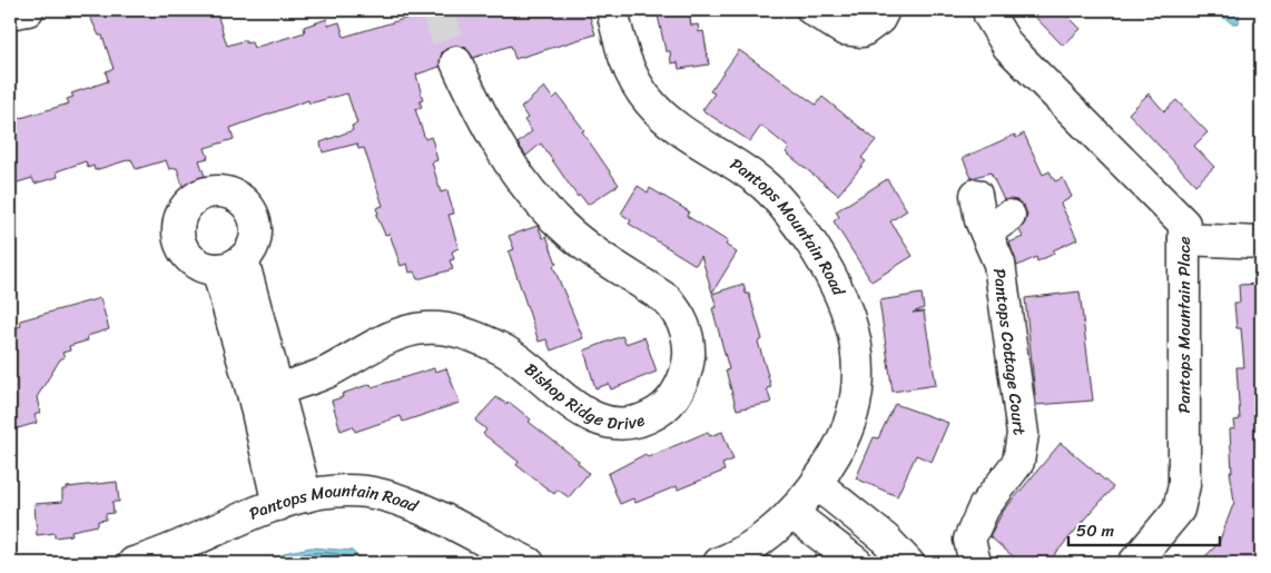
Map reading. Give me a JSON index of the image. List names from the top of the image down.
{
  "streets": {
    "street": [
      "Pantops Mountain Road",
      "Pantops Mountain Place",
      "Pantops Cottage Court",
      "Bishop Ridge Drive"
    ]
  },
  "scale_bar": "50 m"
}
